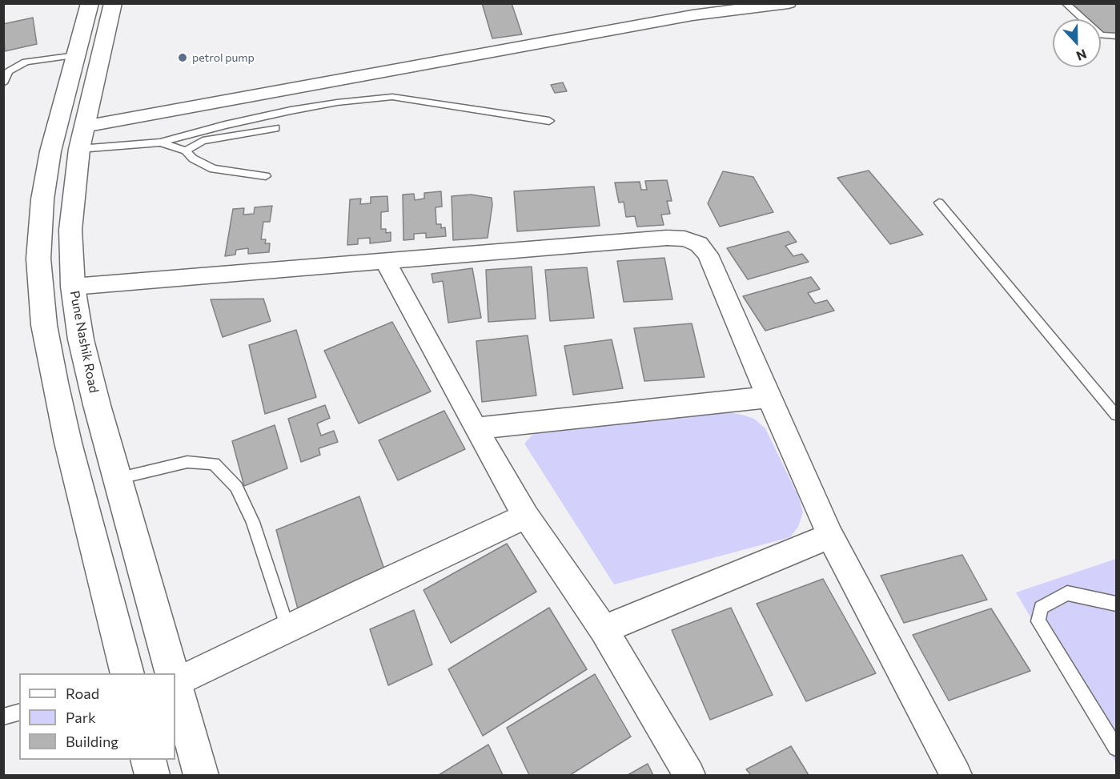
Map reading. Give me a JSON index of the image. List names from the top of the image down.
{
  "streets": {
    "highway": ["Pune Nashik Road"]
  },
  "places": ["petrol pump"],
  "legend": ["Road", "Park", "Building"],
  "north": "bottom"
}
